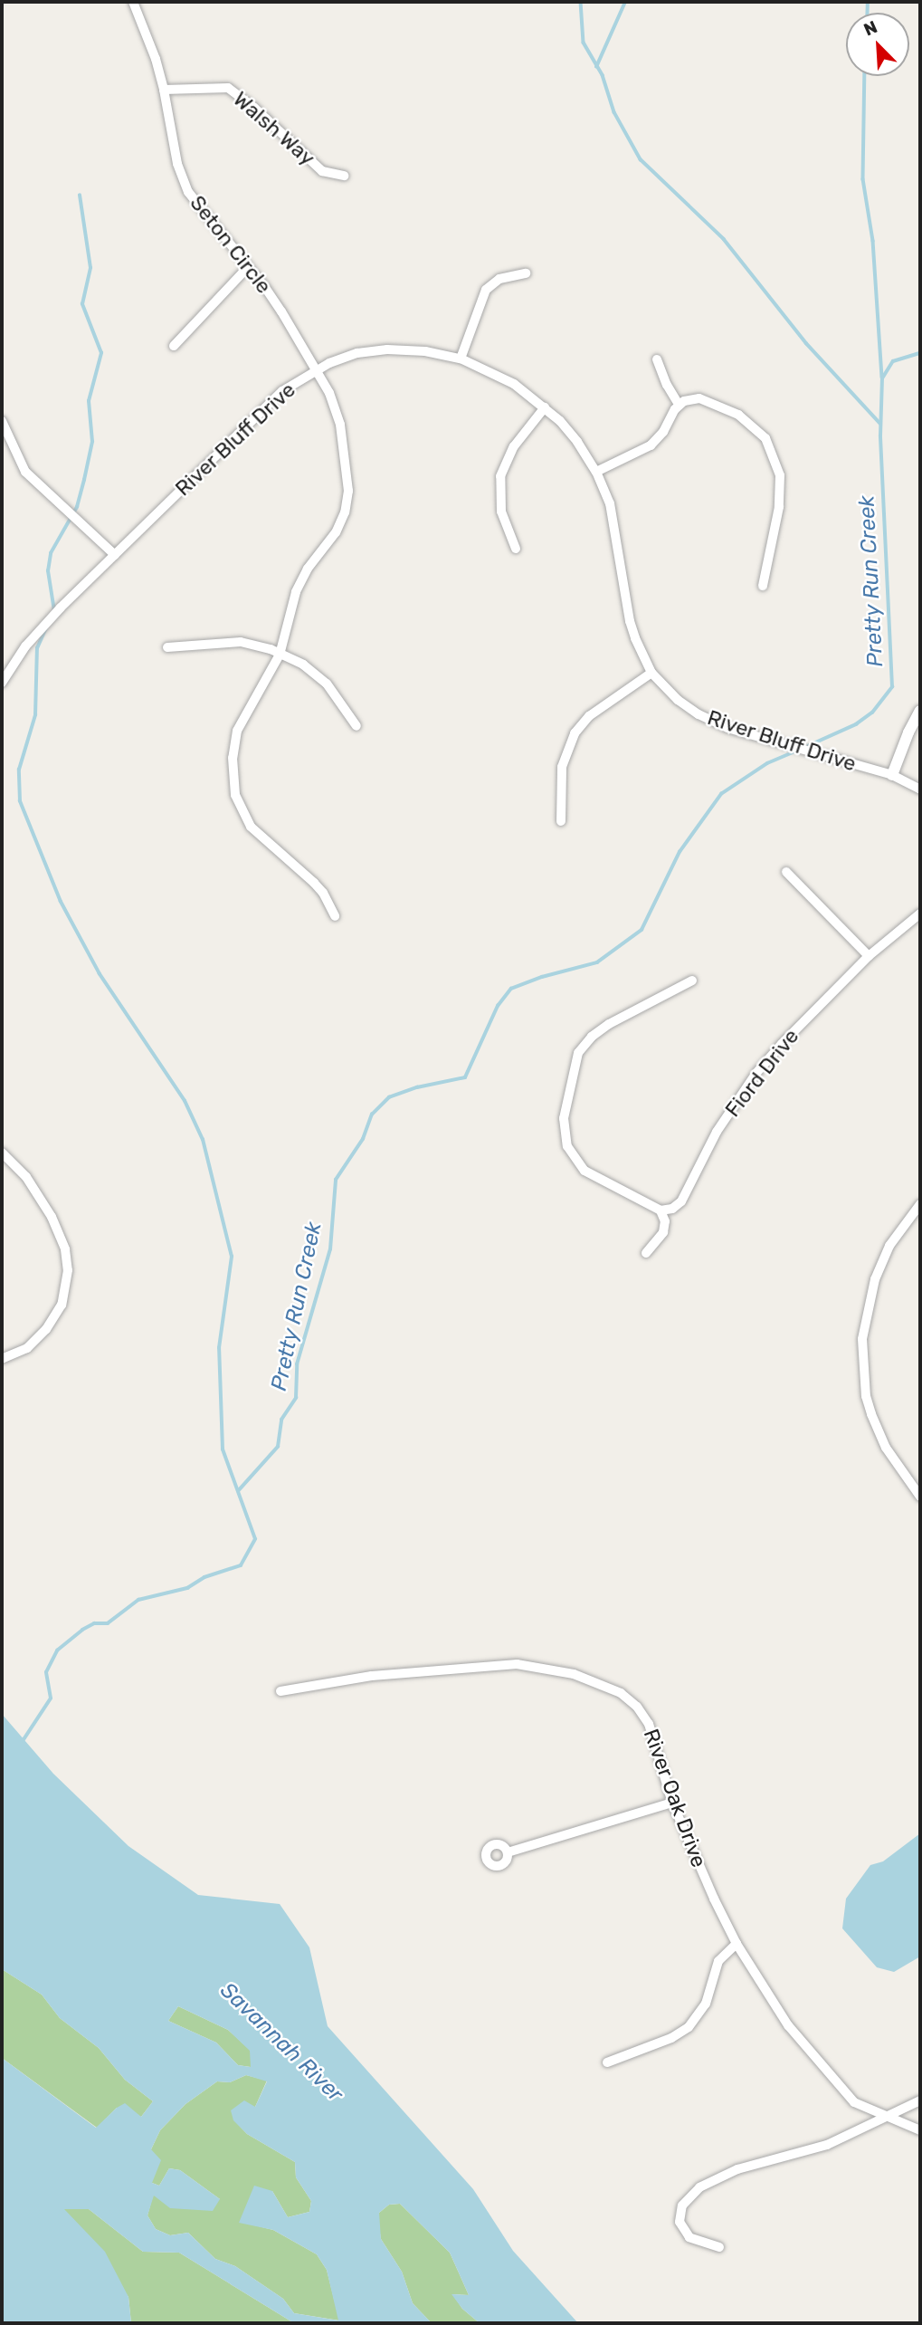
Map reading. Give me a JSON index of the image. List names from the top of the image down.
{
  "streets": {
    "street": [
      "Walsh Way",
      "Seton Circle",
      "River Bluff Drive",
      "Fiord Drive",
      "River Oak Drive"
    ]
  },
  "crossings": [
    ["Walsh Way", "Seton Circle"],
    ["Seton Circle", "River Bluff Drive"]
  ],
  "water": ["Pretty Run Creek", "Savannah River"],
  "north": "top left"
}
